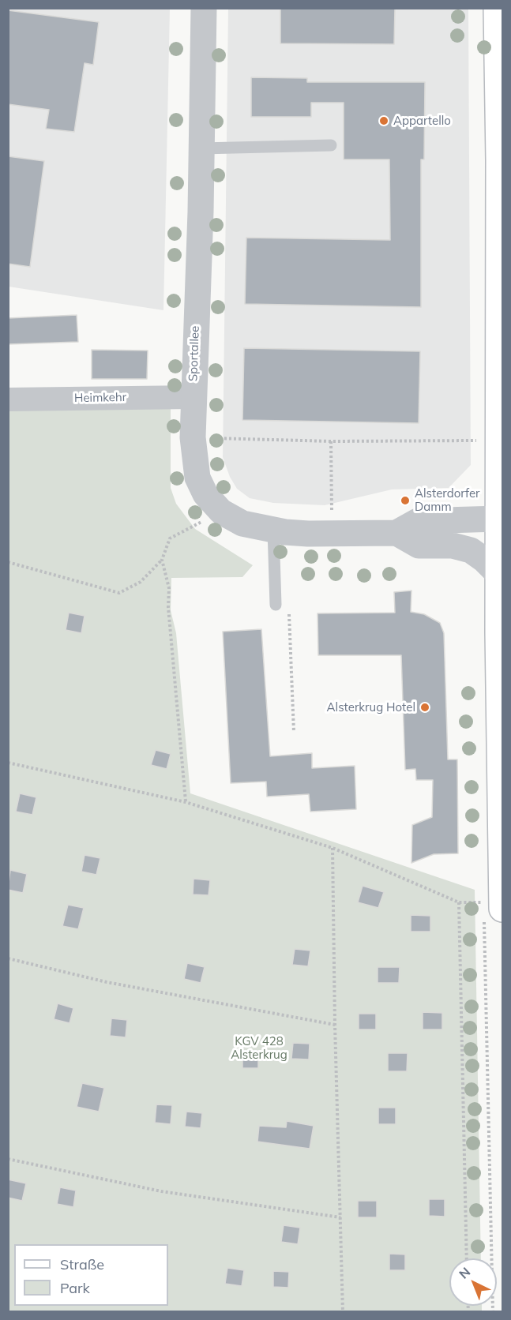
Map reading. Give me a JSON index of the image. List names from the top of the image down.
{
  "streets": {
    "street": ["Sportallee", "Heimkehr"]
  },
  "crossings": [
    ["Sportallee", "Heimkehr"]
  ],
  "parks": ["KGV 428 Alsterkrug"],
  "places": ["Appartello", "Alsterdorfer Damm", "Alsterkrug Hotel"],
  "legend": ["Straße", "Park"],
  "north": "top left"
}
